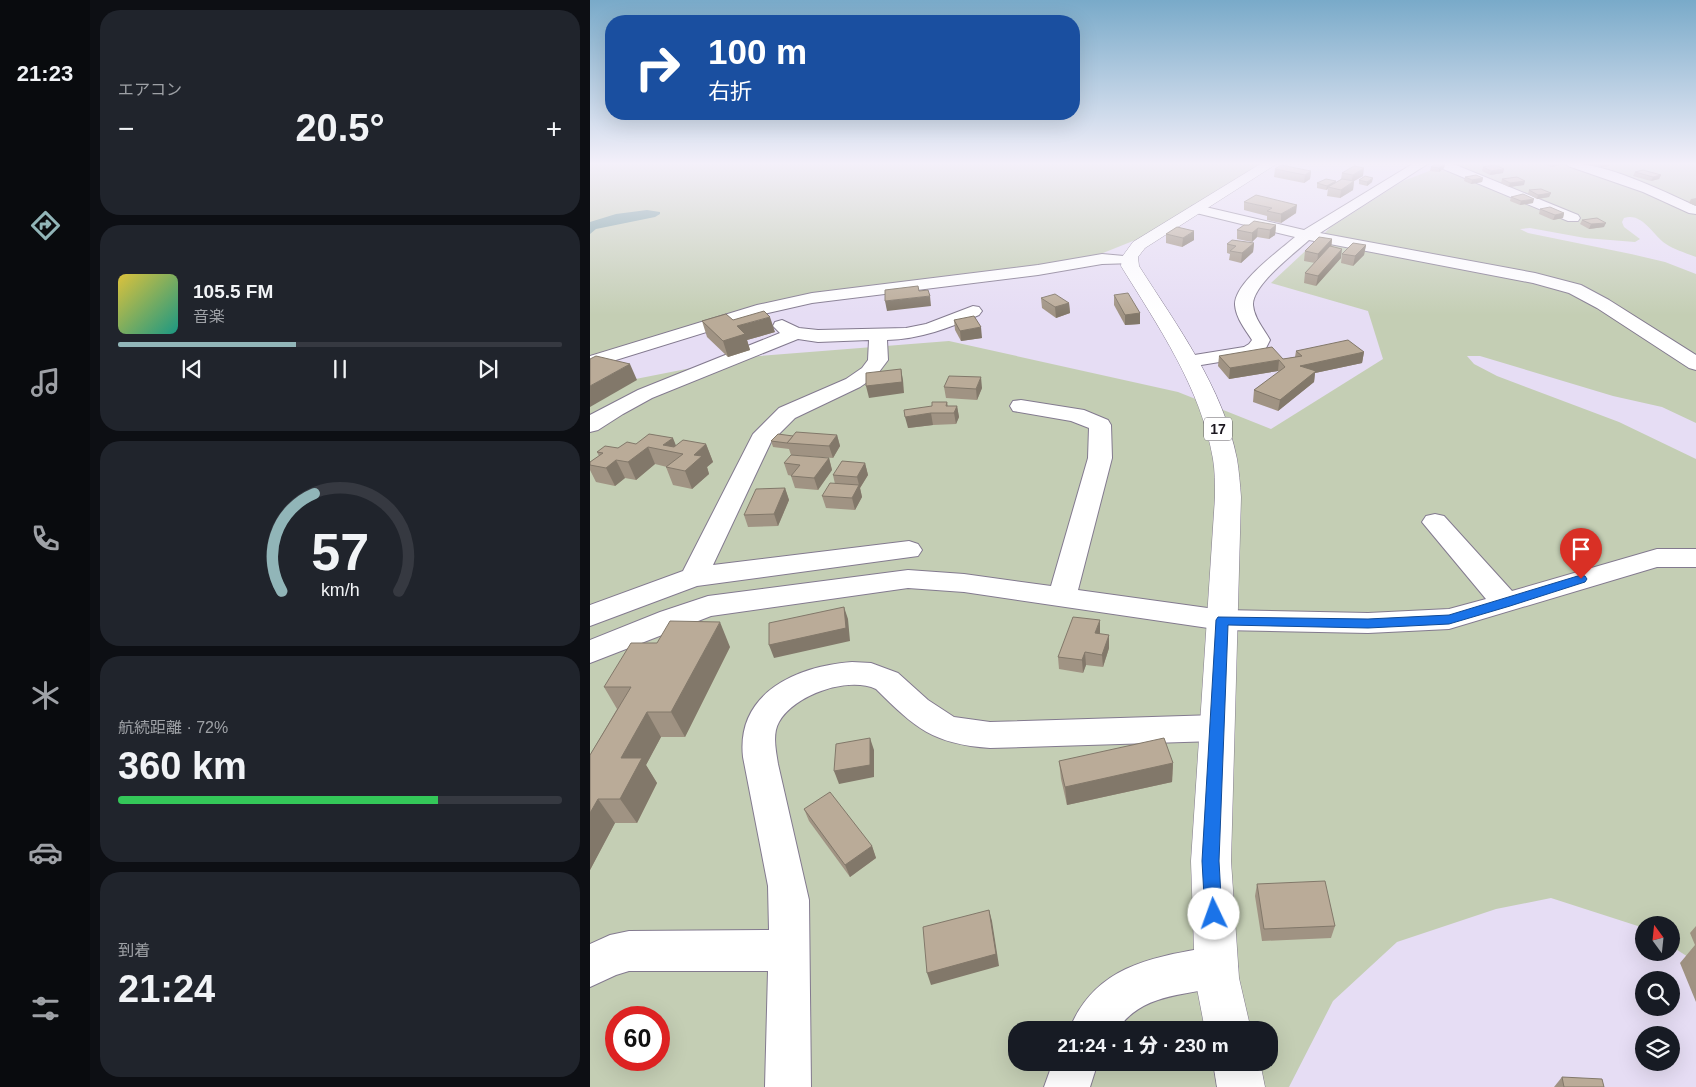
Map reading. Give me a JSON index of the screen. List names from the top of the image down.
{
  "streets": {
    "main road": ["17"]
  },
  "north": "top",
  "page": {
    "tabs": "21:23",
    "tile": [
      "エアコン",
      ["航続距離 · 72%", "360 km"],
      ["到着", "21:24"]
    ],
    "turn": ["100 m", "右折"],
    "heat": ["−", "20.5°", "+"],
    "song": ["105.5 FM", "音楽"],
    "limit": "60",
    "trip": "21:24 · 1 分 · 230 m",
    "gauge": ["57", "km/h"]
  }
}
